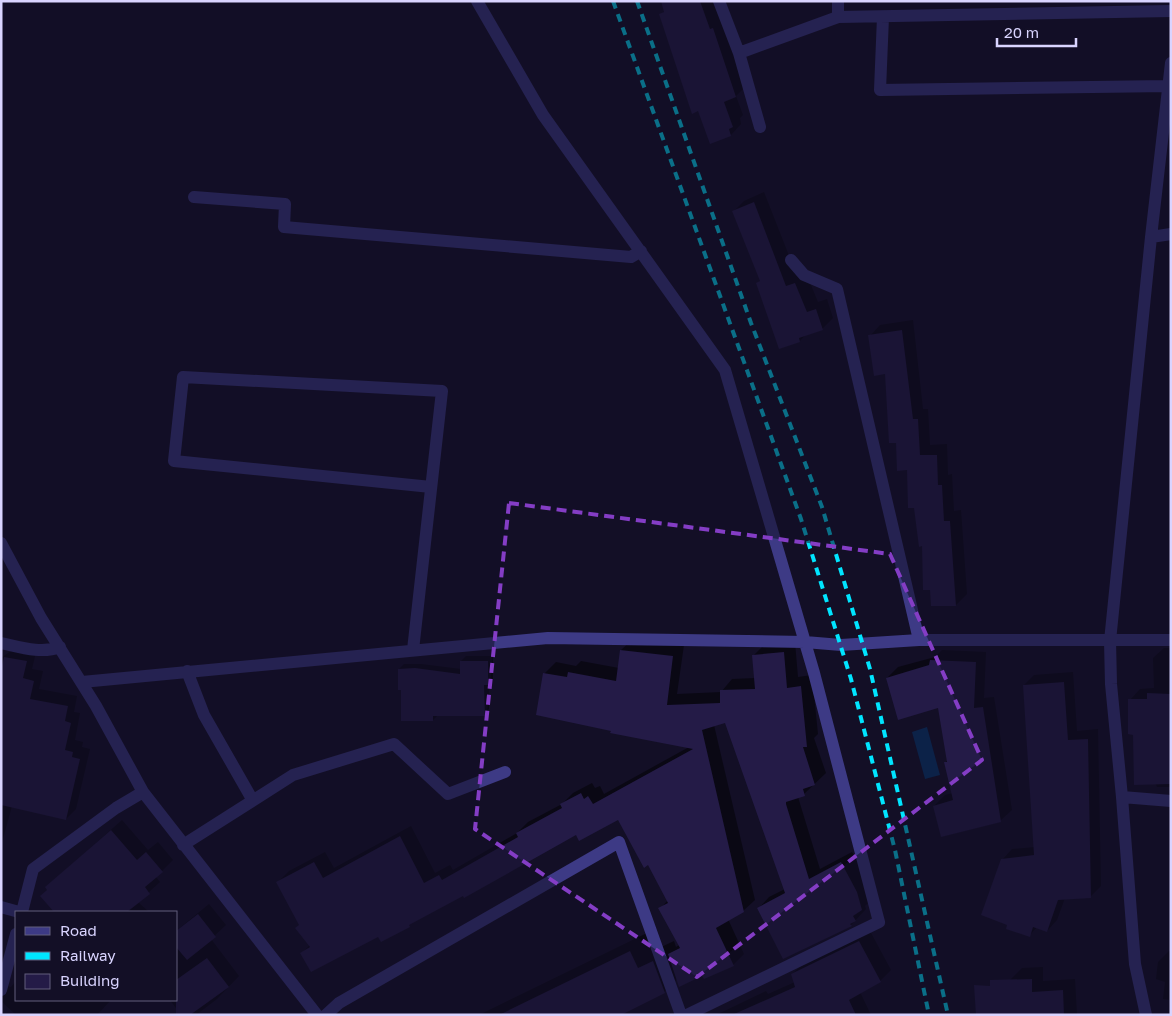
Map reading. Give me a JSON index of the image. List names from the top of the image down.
{
  "legend": ["Road", "Railway", "Building"],
  "scale_bar": "20 m"
}
